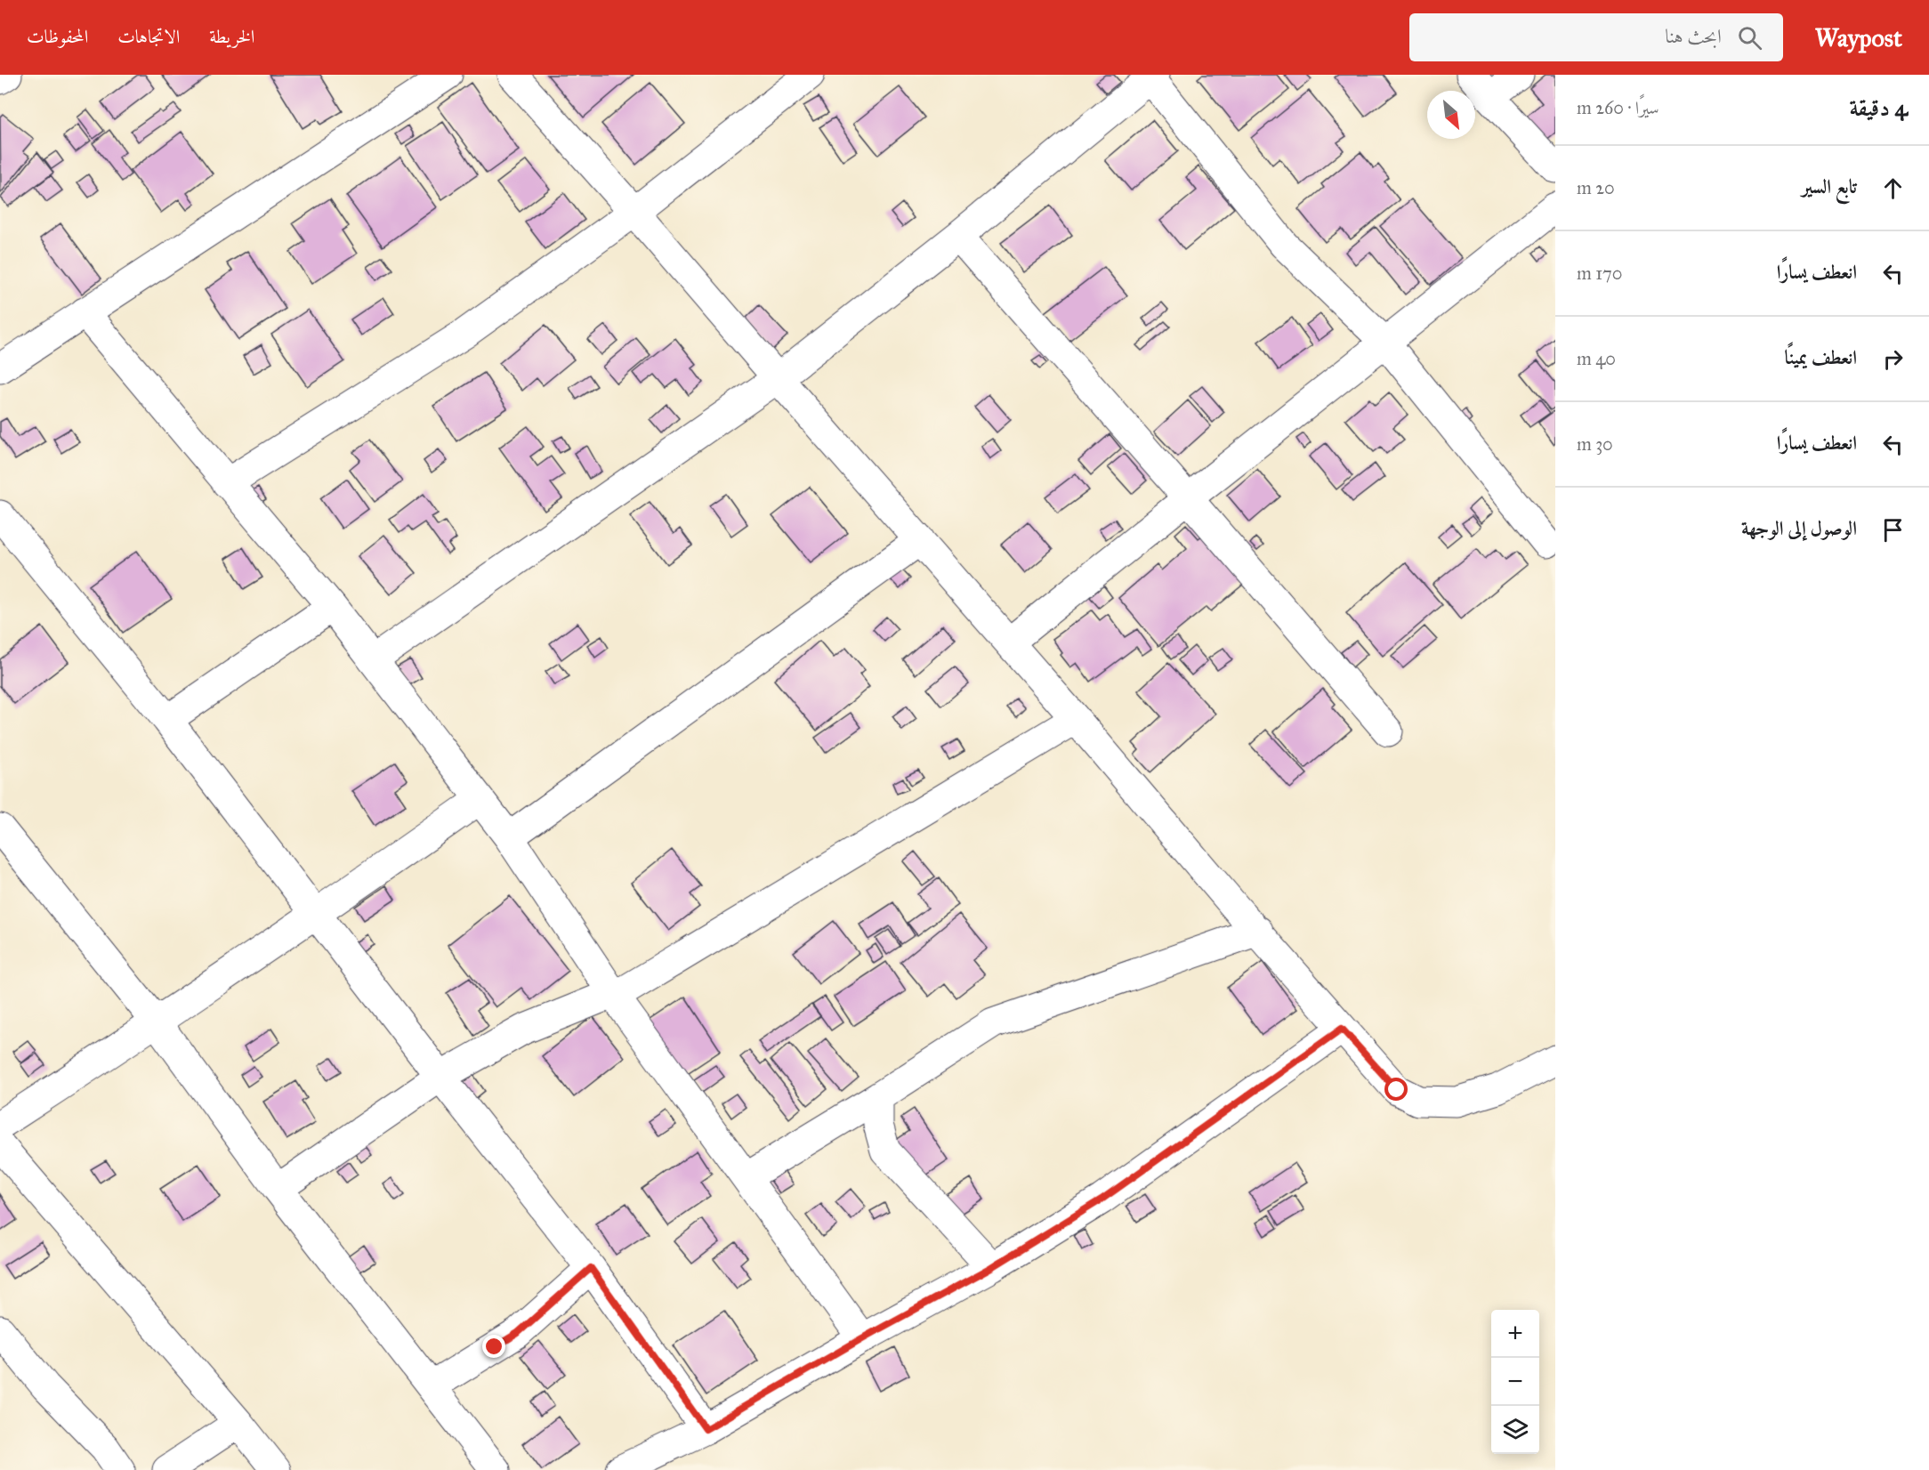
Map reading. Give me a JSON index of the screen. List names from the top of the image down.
{
  "north": "bottom right",
  "page": {
    "header": "Waypost",
    "search": "ابحث هنا",
    "nav": ["الخريطة", "الاتجاهات", "المحفوظات"],
    "heading": ["4 دقيقة", "سيرًا · 260 m"],
    "list": [
      ["تابع السير", "20 m"],
      ["انعطف يسارًا", "170 m"],
      ["انعطف يمينًا", "40 m"],
      ["انعطف يسارًا", "30 m"],
      "الوصول إلى الوجهة"
    ],
    "map_buttons": ["+", "−"]
  }
}
